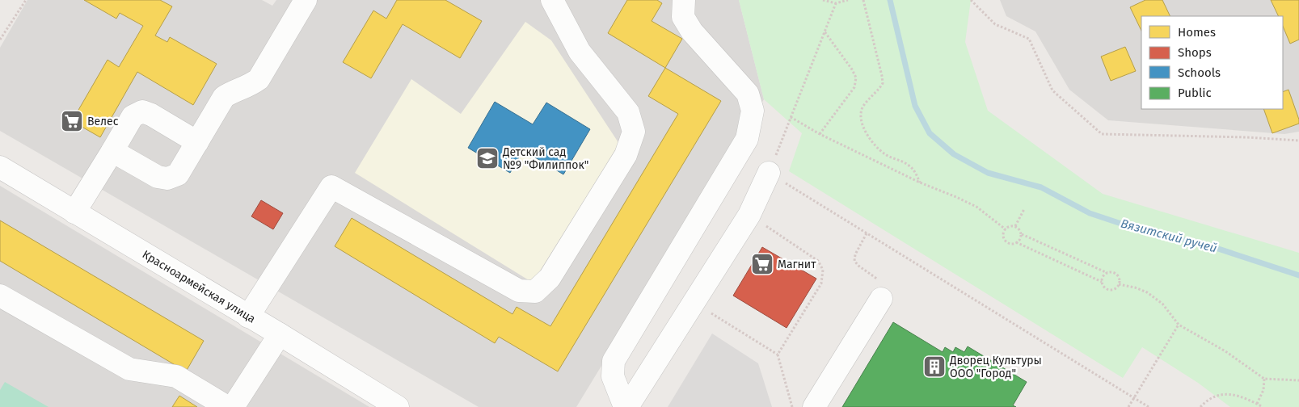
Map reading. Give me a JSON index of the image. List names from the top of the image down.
{
  "streets": {
    "street": ["Красноармейская улица"]
  },
  "water": ["Вязитский ручей"],
  "places": {
    "supermarket": ["Велес", "Магнит"],
    "school or university": ["Детский сад №9 \"Филиппок\""],
    "building": ["Дворец Культуры ООО \"Город\""]
  },
  "legend": [
    "Homes",
    "Shops",
    "Schools",
    "Public"
  ]
}
